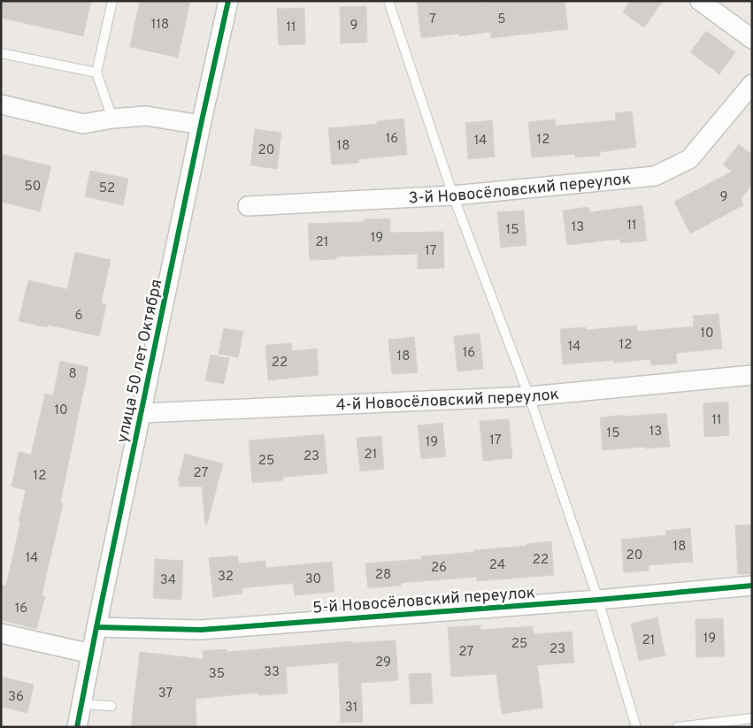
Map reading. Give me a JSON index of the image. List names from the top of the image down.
{
  "streets": {
    "street": [
      "3-й Новосёловский переулок",
      "улица 50 лет Октября",
      "4-й Новосёловский переулок",
      "5-й Новосёловский переулок"
    ]
  },
  "crossings": [
    ["улица 50 лет Октября", "4-й Новосёловский переулок"],
    ["улица 50 лет Октября", "5-й Новосёловский переулок"]
  ],
  "house_numbers": [
    "7",
    "5",
    "118",
    "9",
    "11",
    "16",
    "12",
    "14",
    "18",
    "20",
    "50",
    "52",
    "9",
    "11",
    "13",
    "15",
    "19",
    "21",
    "17",
    "6",
    "10",
    "12",
    "14",
    "16",
    "18",
    "22",
    "8",
    "10",
    "11",
    "13",
    "15",
    "17",
    "19",
    "21",
    "23",
    "25",
    "27",
    "12",
    "18",
    "20",
    "14",
    "22",
    "24",
    "26",
    "28",
    "32",
    "30",
    "34",
    "16",
    "19",
    "21",
    "25",
    "23",
    "27",
    "29",
    "33",
    "35",
    "37",
    "36",
    "31"
  ]
}
